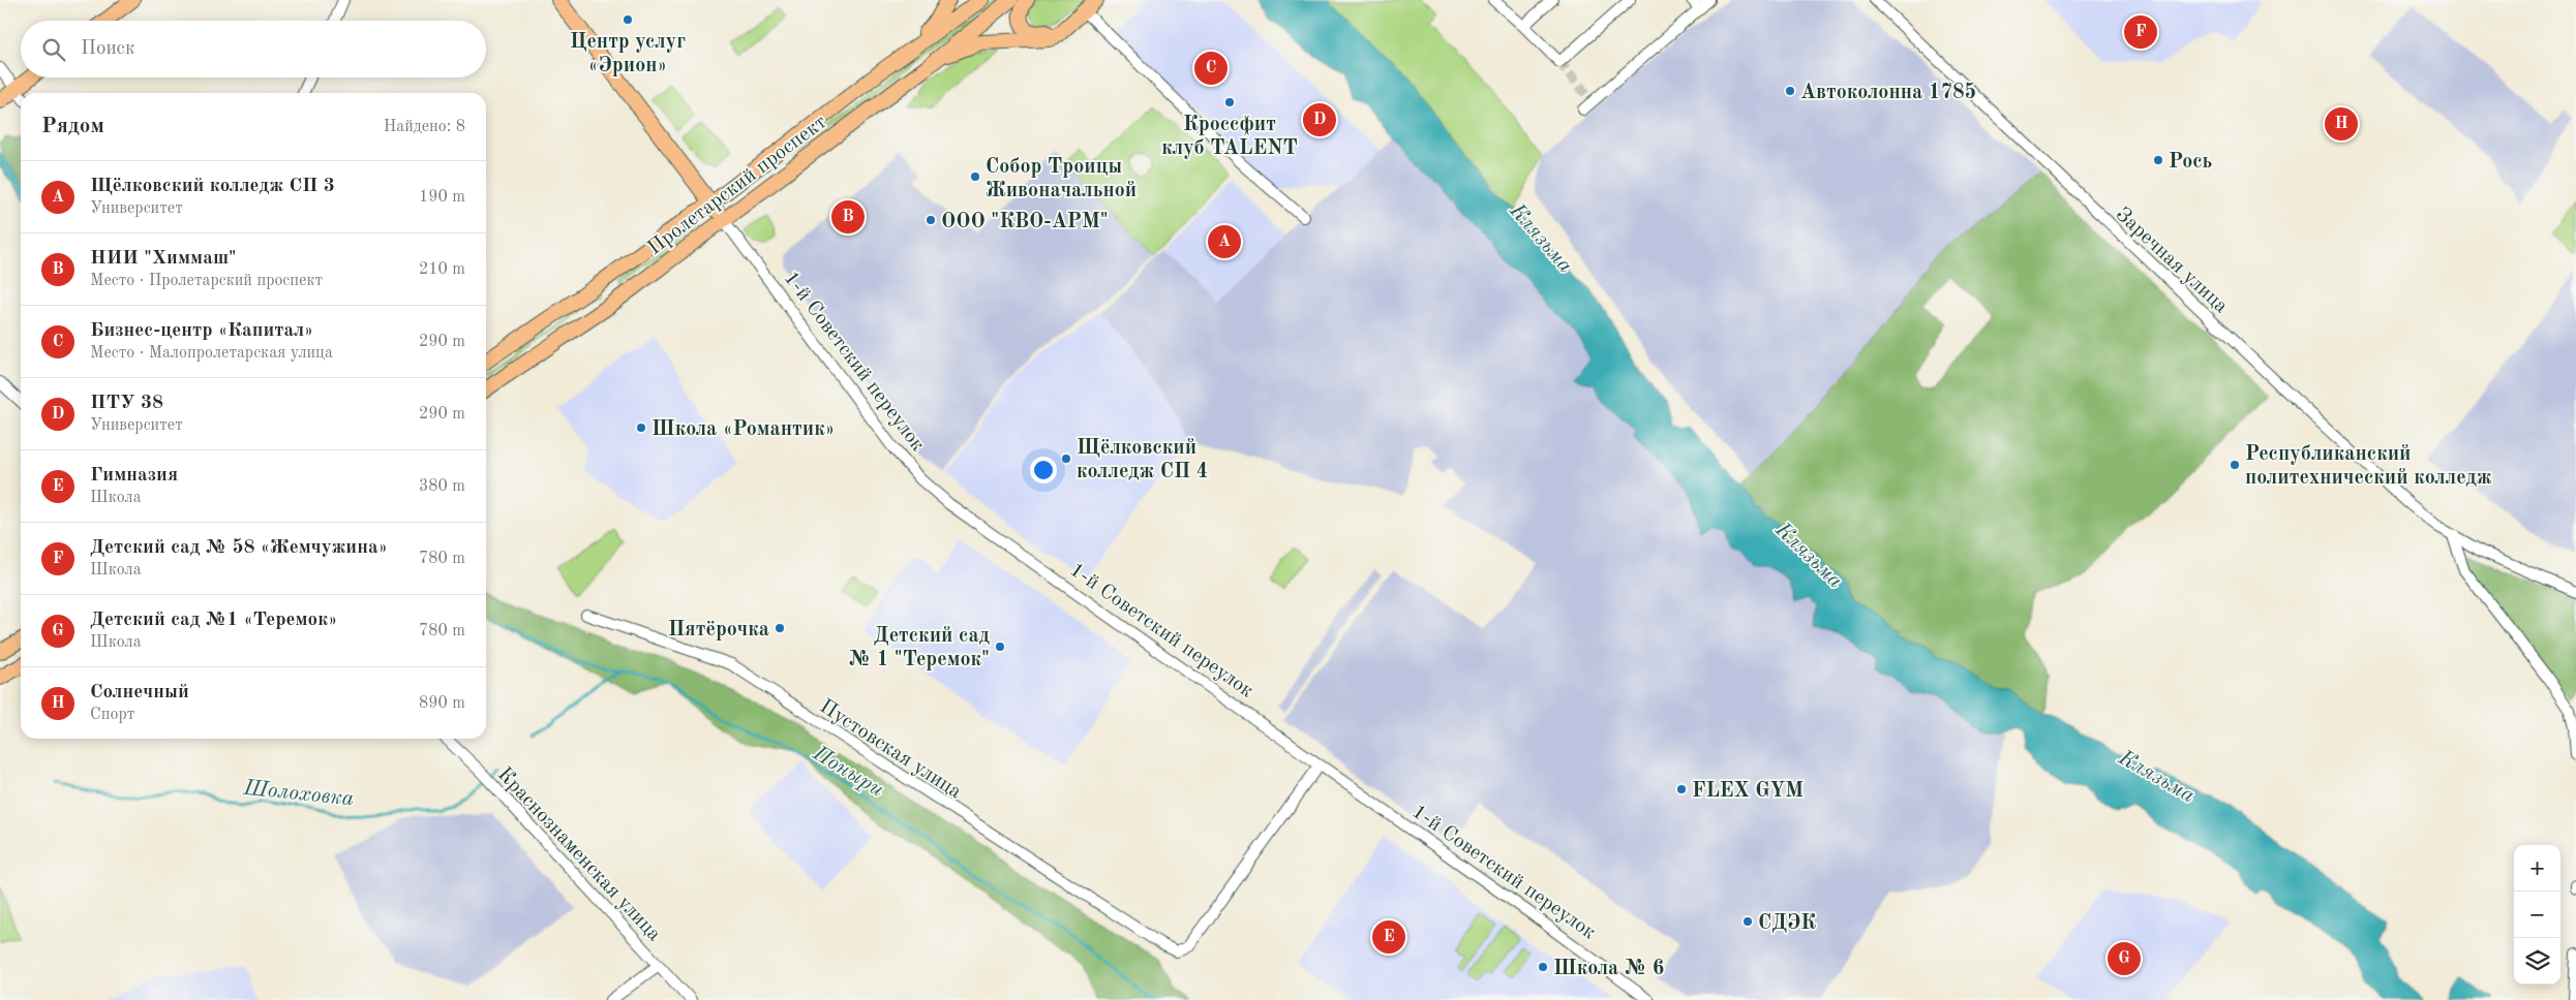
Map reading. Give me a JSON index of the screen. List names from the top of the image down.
{
  "streets": {
    "main road": ["Пролетарский проспект"],
    "street": [
      "Заречная улица",
      "1-й Советский переулок",
      "Пустовская улица",
      "Краснознаменская улица"
    ]
  },
  "crossings": [
    ["Пролетарский проспект", "1-й Советский переулок"],
    ["1-й Советский переулок", "Пустовская улица"]
  ],
  "water": ["Клязьма", "Поныри", "Шолоховка"],
  "places": [
    "Центр услуг «Эрион»",
    "Автоколонна 1785",
    "Кроссфит клуб TALENT",
    "Рось",
    "Собор Троицы Живоначальной",
    "ООО \"КВО-АРМ\"",
    "Школа «Романтик»",
    "Щёлковский колледж СП 4",
    "Республиканский политехнический колледж",
    "Пятёрочка",
    "Детский сад № 1 \"Теремок\"",
    "FLEX GYM",
    "СДЭК",
    "Школа № 6"
  ],
  "page": {
    "pins": [
      "F",
      "C",
      "D",
      "H",
      "B",
      "A",
      "E",
      "G"
    ],
    "search": "Поиск",
    "heading": ["Рядом", "Найдено: 8"],
    "list": [
      {
        "mark": "A",
        "name": "Щёлковский колледж СП 3",
        "note": "Университет",
        "value": "190 m"
      },
      {
        "mark": "B",
        "name": "НИИ \"Химмаш\"",
        "note": "Место · Пролетарский проспект",
        "value": "210 m"
      },
      {
        "mark": "C",
        "name": "Бизнес-центр «Капитал»",
        "note": "Место · Малопролетарская улица",
        "value": "290 m"
      },
      {
        "mark": "D",
        "name": "ПТУ 38",
        "note": "Университет",
        "value": "290 m"
      },
      {
        "mark": "E",
        "name": "Гимназия",
        "note": "Школа",
        "value": "380 m"
      },
      {
        "mark": "F",
        "name": "Детский сад № 58 «Жемчужина»",
        "note": "Школа",
        "value": "780 m"
      },
      {
        "mark": "G",
        "name": "Детский сад №1 «Теремок»",
        "note": "Школа",
        "value": "780 m"
      },
      {
        "mark": "H",
        "name": "Солнечный",
        "note": "Спорт",
        "value": "890 m"
      }
    ],
    "map_buttons": ["+", "−"]
  }
}
